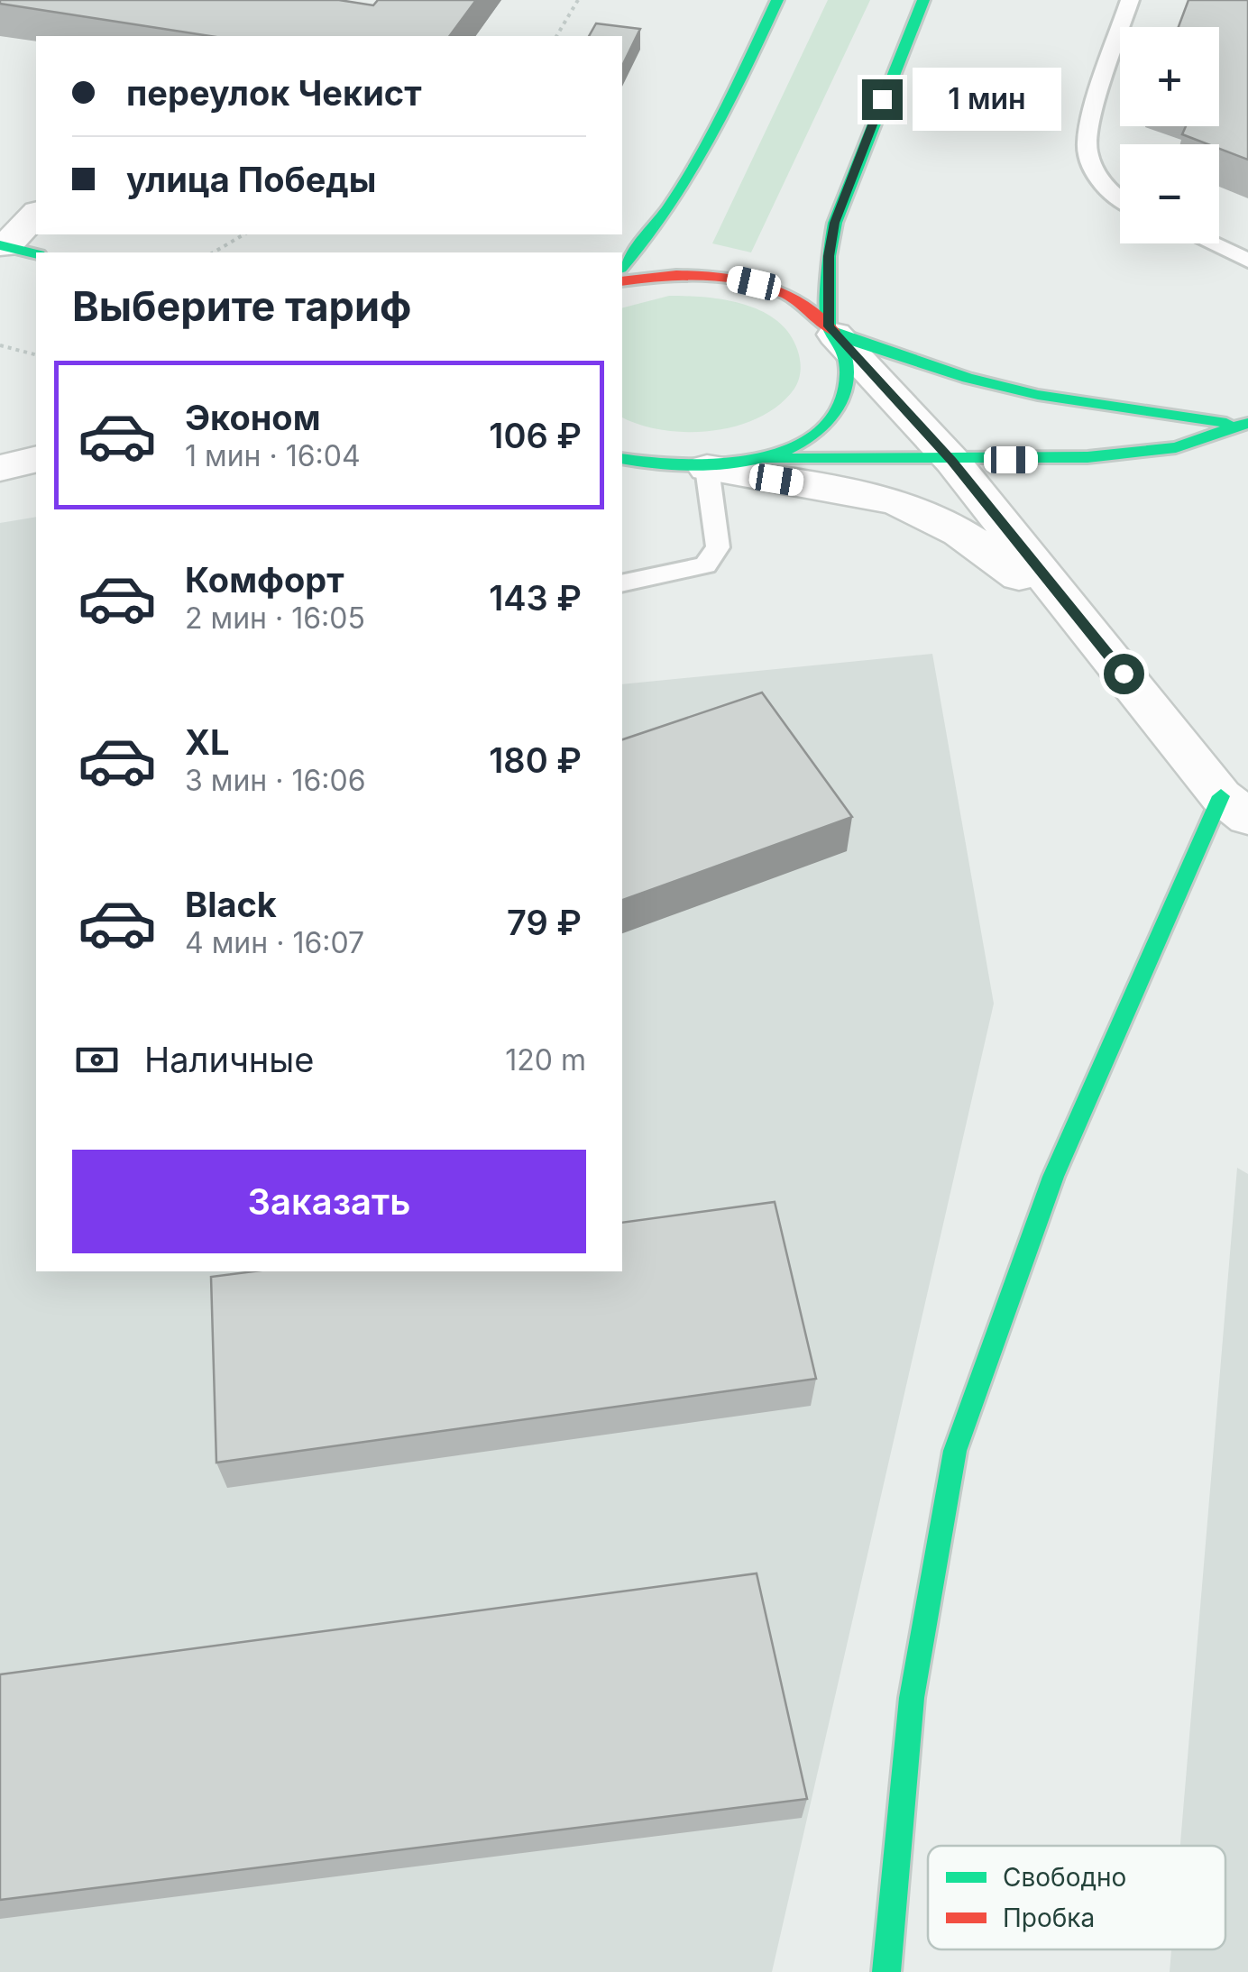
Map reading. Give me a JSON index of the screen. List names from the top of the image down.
{
  "legend": ["Свободно", "Пробка"],
  "page": {
    "map_buttons": ["+", "−"],
    "banner": ["переулок Чекист", "улица Победы"],
    "bubble": "1 мин",
    "heading": "Выберите тариф",
    "list": [
      {
        "name": "Эконом",
        "note": "1 мин · 16:04",
        "value": "106 ₽"
      },
      {
        "name": "Комфорт",
        "note": "2 мин · 16:05",
        "value": "143 ₽"
      },
      {
        "name": "XL",
        "note": "3 мин · 16:06",
        "value": "180 ₽"
      },
      {
        "name": "Black",
        "note": "4 мин · 16:07",
        "value": "79 ₽"
      }
    ],
    "pay": ["Наличные", "120 m"],
    "buttons": "Заказать"
  }
}
